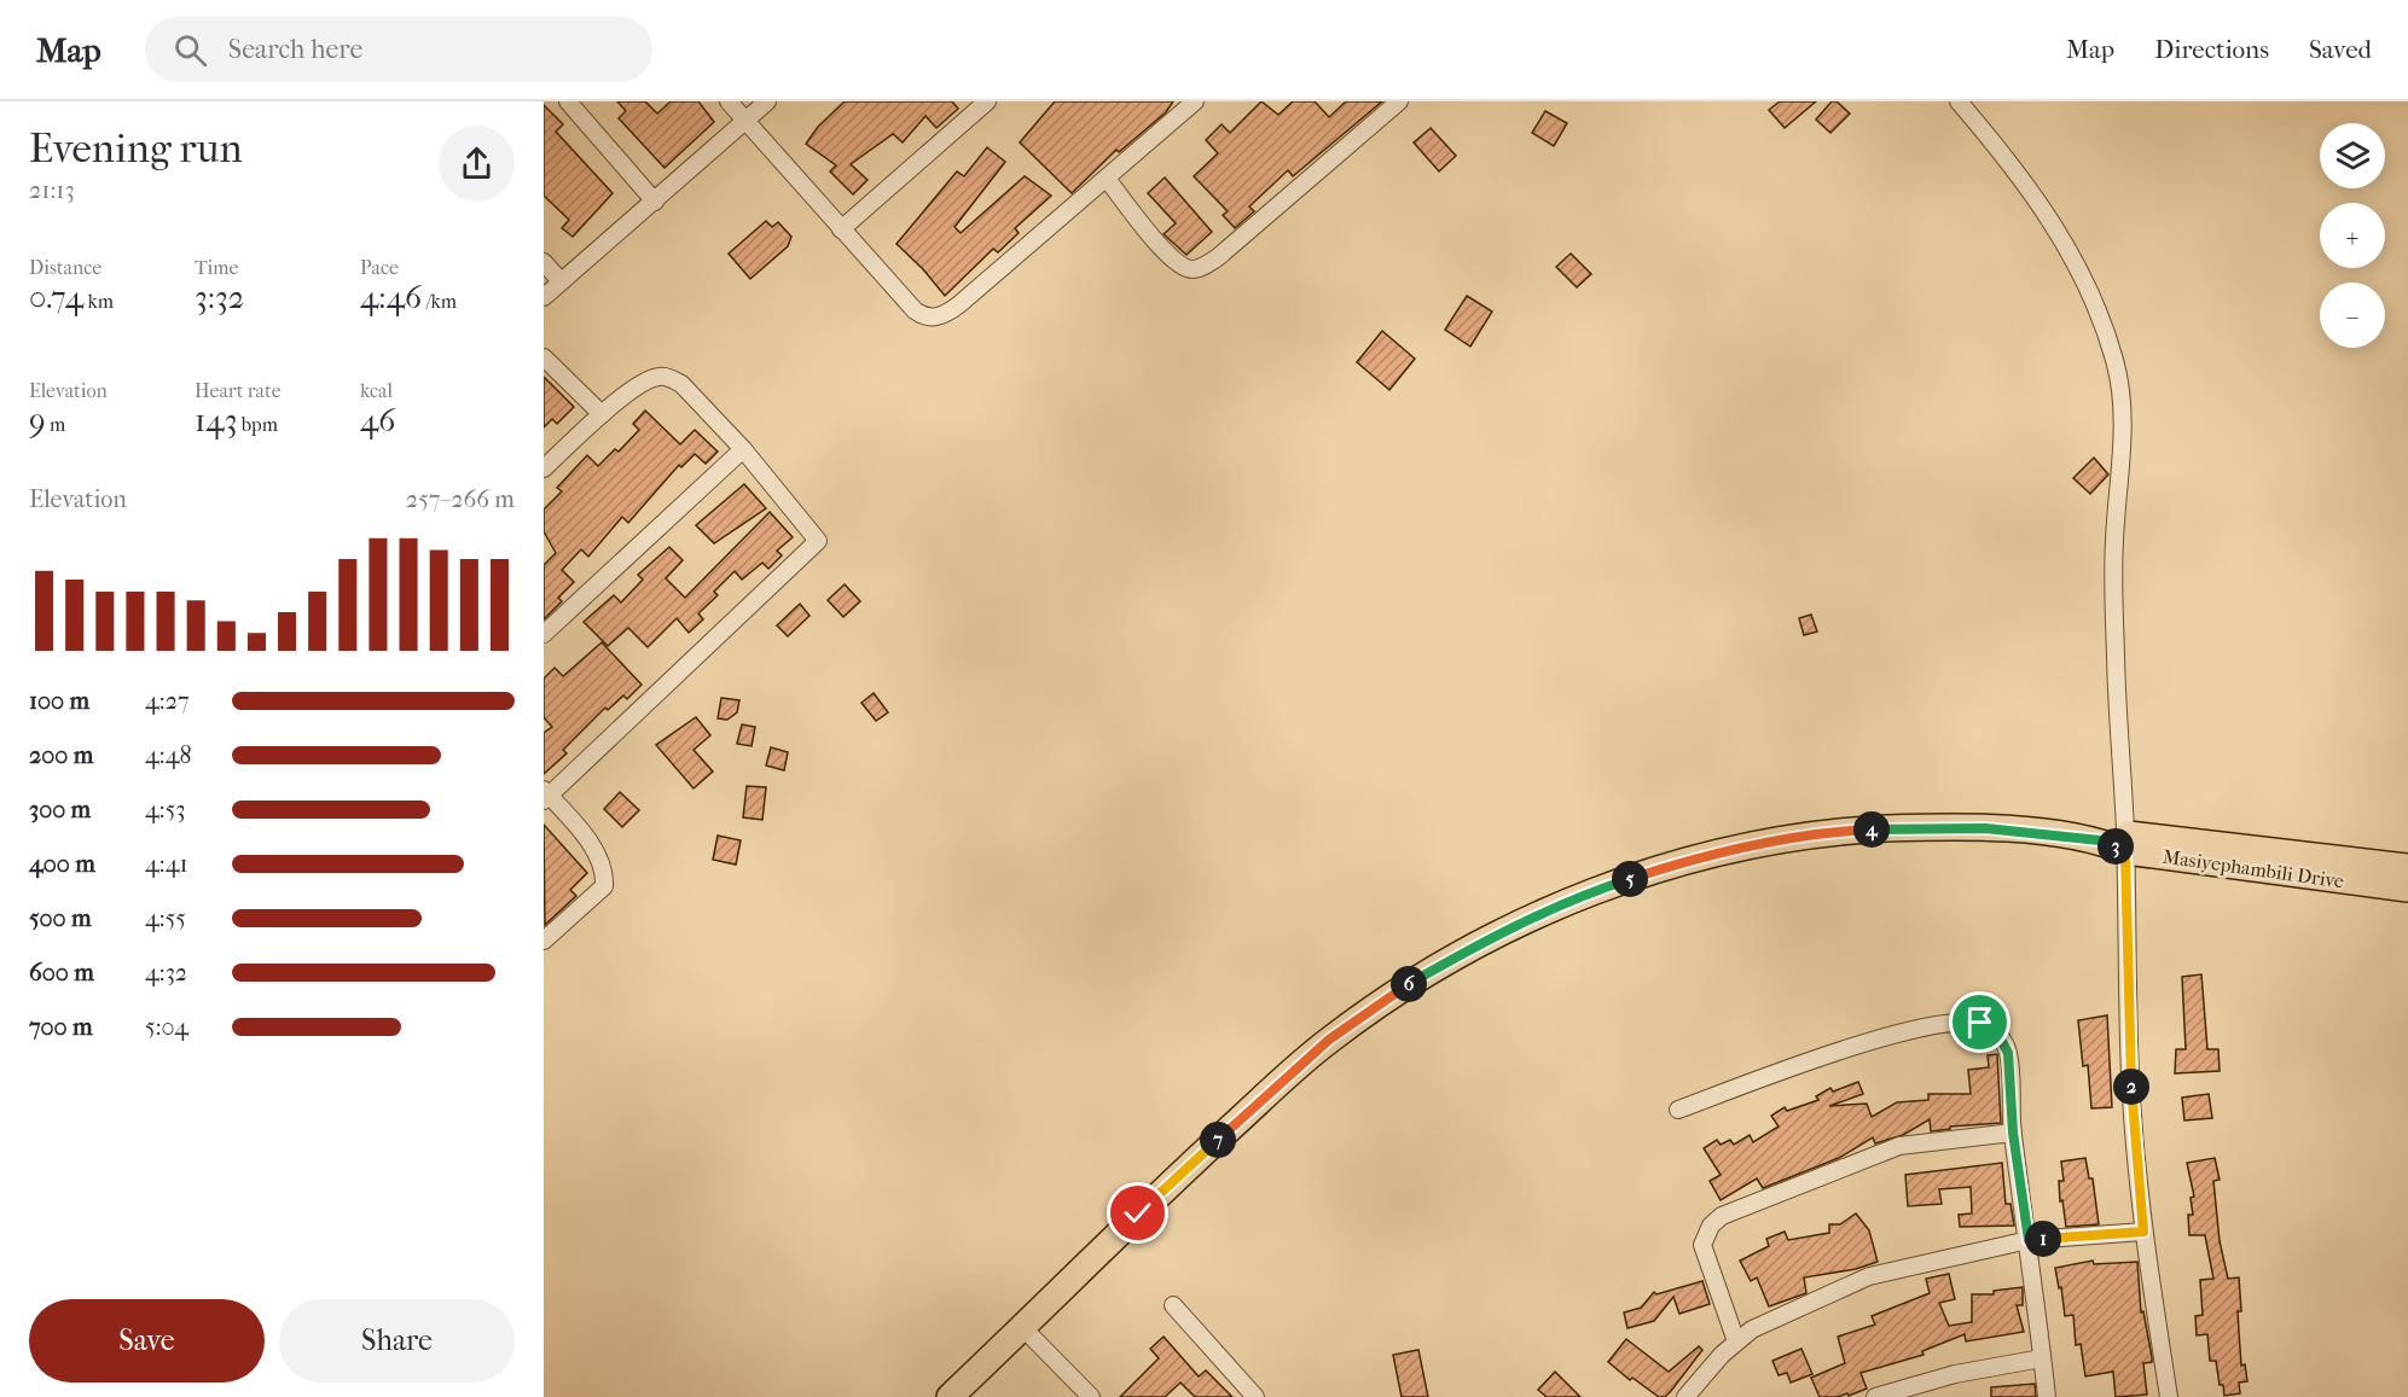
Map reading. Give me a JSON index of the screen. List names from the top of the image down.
{
  "streets": {
    "main road": ["Masiyephambili Drive"]
  },
  "page": {
    "header": "Map",
    "search": "Search here",
    "nav": ["Map", "Directions", "Saved"],
    "heading": ["Evening run", "21:13"],
    "map_buttons": ["+", "−"],
    "stats": [
      ["Distance", "0.74 km"],
      ["Time", "3:32"],
      ["Pace", "4:46 /km"],
      ["Elevation", "9 m"],
      ["Heart rate", "143 bpm"],
      ["kcal", "46"]
    ],
    "chart": ["Elevation", "257–266 m"],
    "list": [
      {
        "name": "100 m",
        "note": "4:27"
      },
      {
        "name": "200 m",
        "note": "4:48"
      },
      {
        "name": "300 m",
        "note": "4:53"
      },
      {
        "name": "400 m",
        "note": "4:41"
      },
      {
        "name": "500 m",
        "note": "4:55"
      },
      {
        "name": "600 m",
        "note": "4:32"
      },
      {
        "name": "700 m",
        "note": "5:04"
      }
    ],
    "pins": [
      "4",
      "3",
      "5",
      "6",
      "2",
      "7",
      "1"
    ],
    "buttons": ["Save", "Share"]
  }
}
